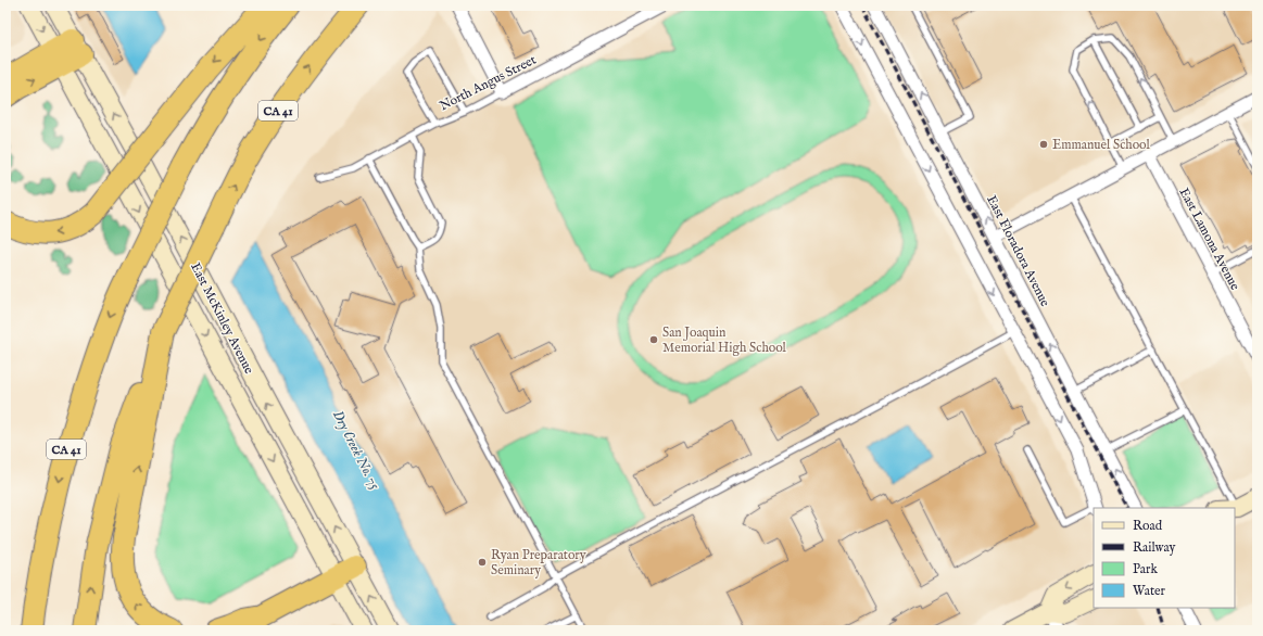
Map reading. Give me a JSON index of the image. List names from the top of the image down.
{
  "streets": {
    "highway": ["CA 41"],
    "main road": ["East McKinley Avenue"],
    "street": ["North Angus Street", "East Lamona Avenue", "East Floradora Avenue"]
  },
  "water": ["Dry Creek No. 75"],
  "places": ["Emmanuel School", "San Joaquin Memorial High School", "Ryan Preparatory Seminary"],
  "legend": [
    "Road",
    "Railway",
    "Park",
    "Water"
  ]
}
